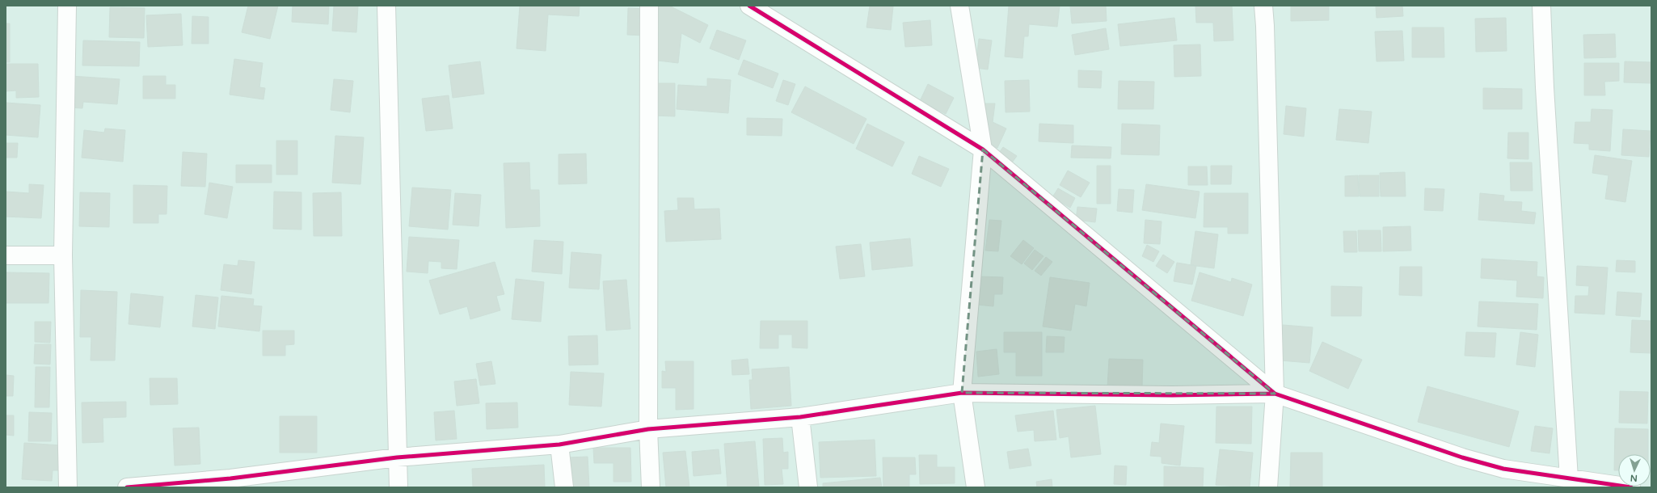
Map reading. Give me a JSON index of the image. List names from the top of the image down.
{
  "north": "bottom"
}
